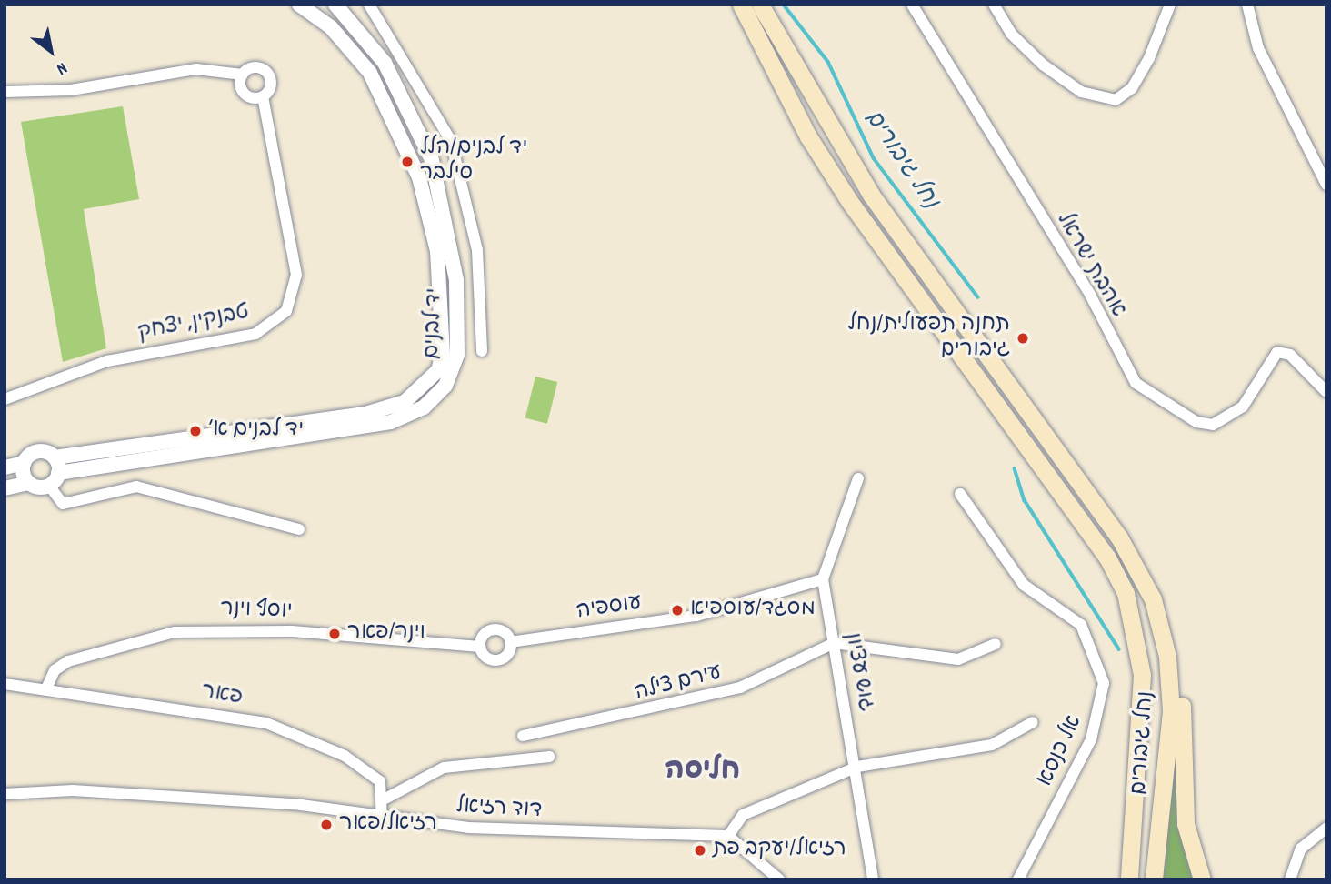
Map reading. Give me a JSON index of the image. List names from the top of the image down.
{
  "streets": {
    "main road": ["נחל גיבורים"],
    "street": [
      "אהבת ישראל",
      "טבנקין, יצחק",
      "יד לבנים",
      "עוספיה",
      "יוסף וינר",
      "גוש עציון",
      "עירם צילה",
      "פאר",
      "אל כנסא",
      "דוד רזיאל"
    ]
  },
  "crossings": [
    ["עוספיה", "יוסף וינר"],
    ["עוספיה", "גוש עציון"],
    ["יוסף וינר", "פאר"],
    ["גוש עציון", "עירם צילה"]
  ],
  "districts": ["חליסה"],
  "water": ["נחל גיבורים"],
  "places": [
    "יד לבנים/הלל סילבר",
    "תחנה תפעולית/נחל גיבורים",
    "יד לבנים א׳",
    "מסגד/עוספיא",
    "וינר/פאר",
    "רזיאל/פאר",
    "רזיאל/יעקב פת"
  ],
  "north": "bottom right"
}
